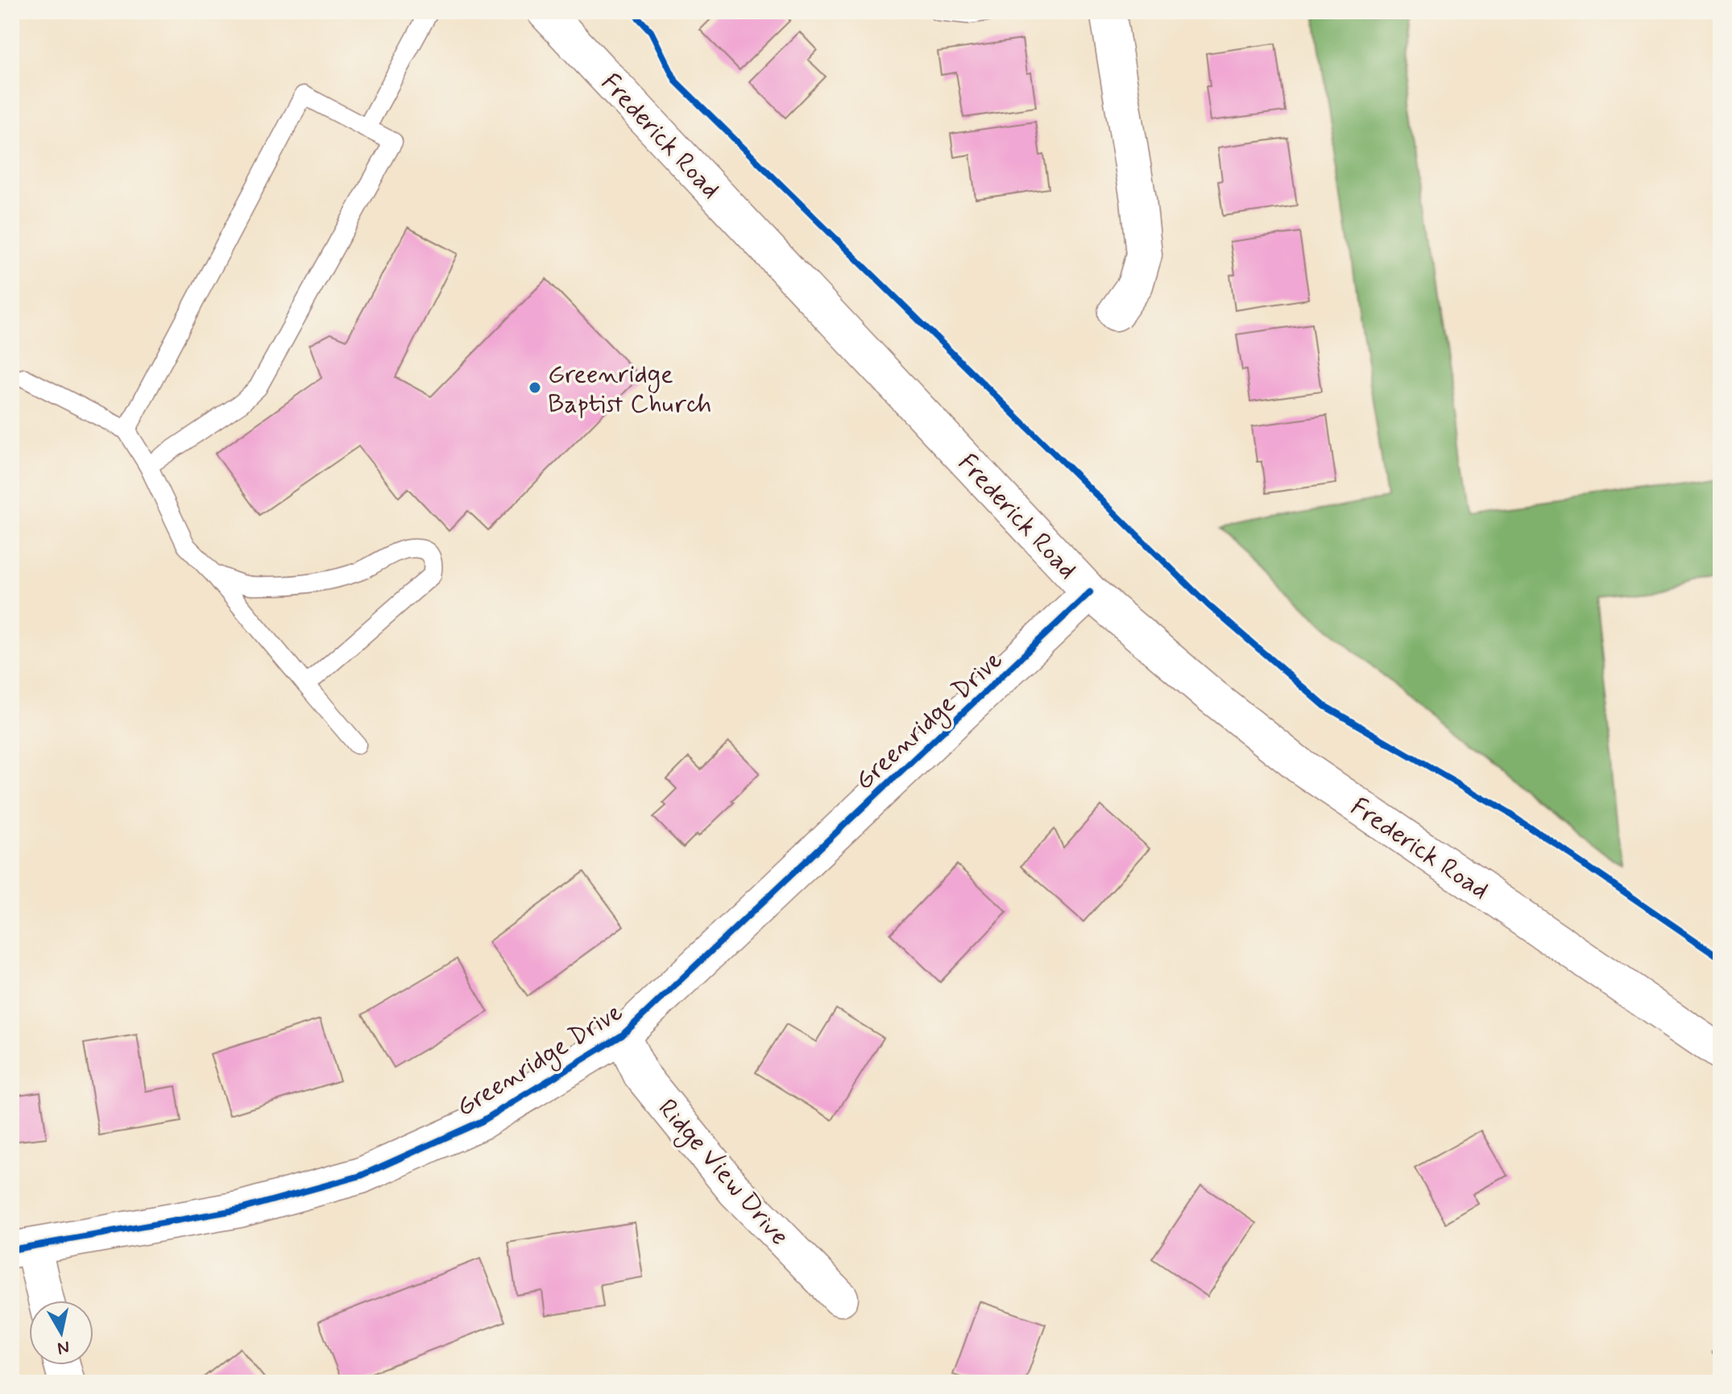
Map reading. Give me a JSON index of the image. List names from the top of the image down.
{
  "streets": {
    "street": ["Frederick Road", "Greenridge Drive", "Ridge View Drive"]
  },
  "crossings": [
    ["Frederick Road", "Greenridge Drive"],
    ["Greenridge Drive", "Ridge View Drive"]
  ],
  "places": ["Greenridge Baptist Church"],
  "north": "bottom"
}
